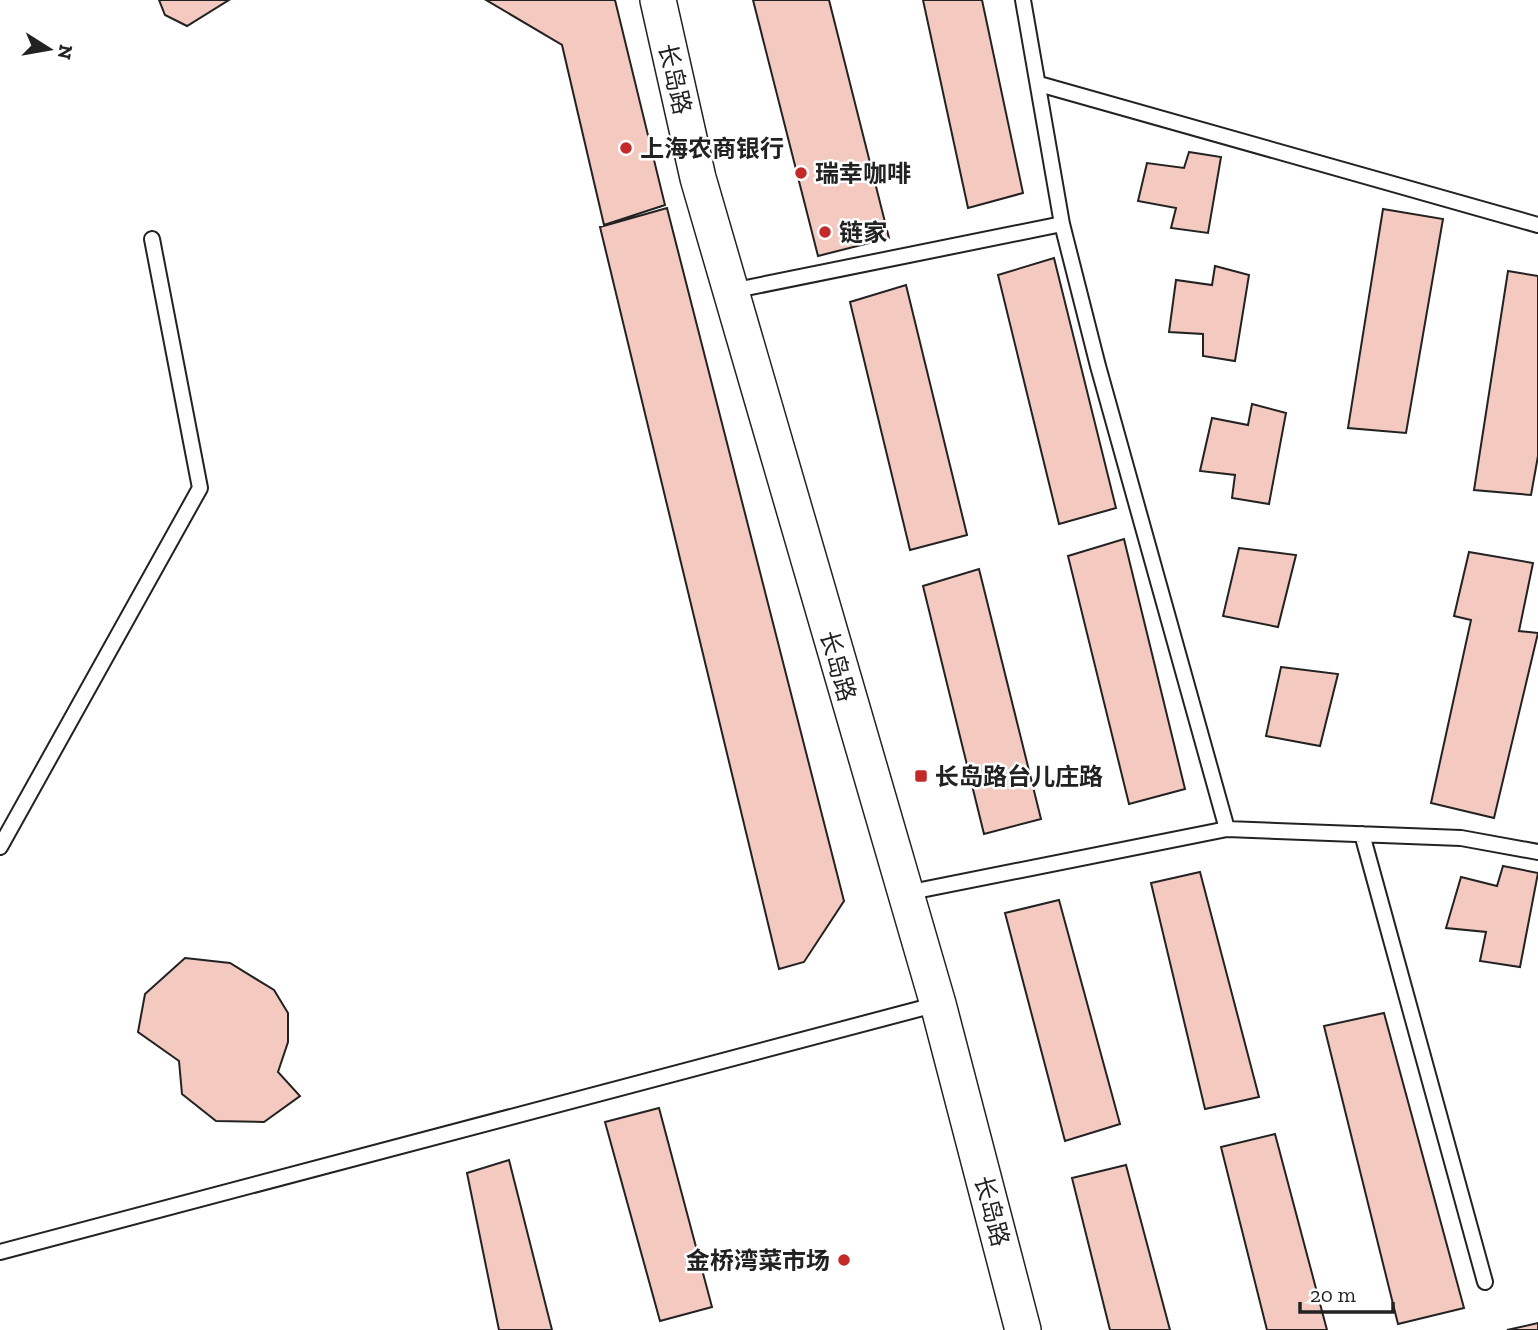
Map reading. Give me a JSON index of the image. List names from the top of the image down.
{
  "streets": {
    "street": ["长岛路"]
  },
  "places": {
    "other": [
      "上海农商银行",
      "瑞幸咖啡",
      "链家",
      "金桥湾菜市场"
    ],
    "transit": ["长岛路台儿庄路"]
  },
  "scale_bar": "20 m",
  "north": "right"
}
